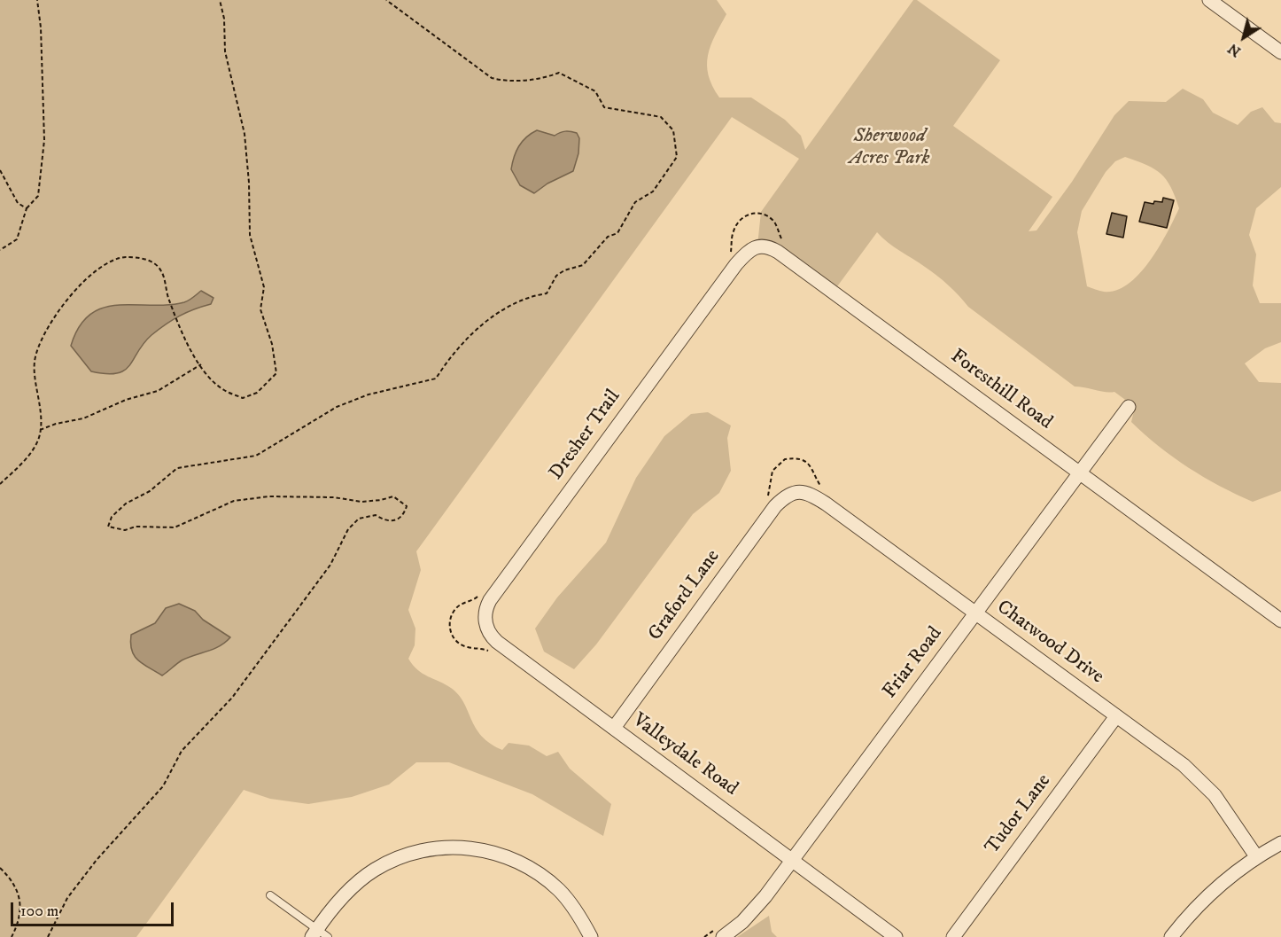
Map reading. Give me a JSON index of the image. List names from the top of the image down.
{
  "streets": {
    "street": [
      "Foresthill Road",
      "Dresher Trail",
      "Graford Lane",
      "Chatwood Drive",
      "Friar Road",
      "Valleydale Road",
      "Tudor Lane"
    ]
  },
  "crossings": [
    ["Foresthill Road", "Dresher Trail"],
    ["Foresthill Road", "Friar Road"],
    ["Dresher Trail", "Valleydale Road"],
    ["Graford Lane", "Chatwood Drive"],
    ["Graford Lane", "Valleydale Road"],
    ["Chatwood Drive", "Friar Road"],
    ["Chatwood Drive", "Tudor Lane"],
    ["Friar Road", "Valleydale Road"]
  ],
  "parks": ["Sherwood Acres Park"],
  "scale_bar": "100 m",
  "north": "bottom left"
}
